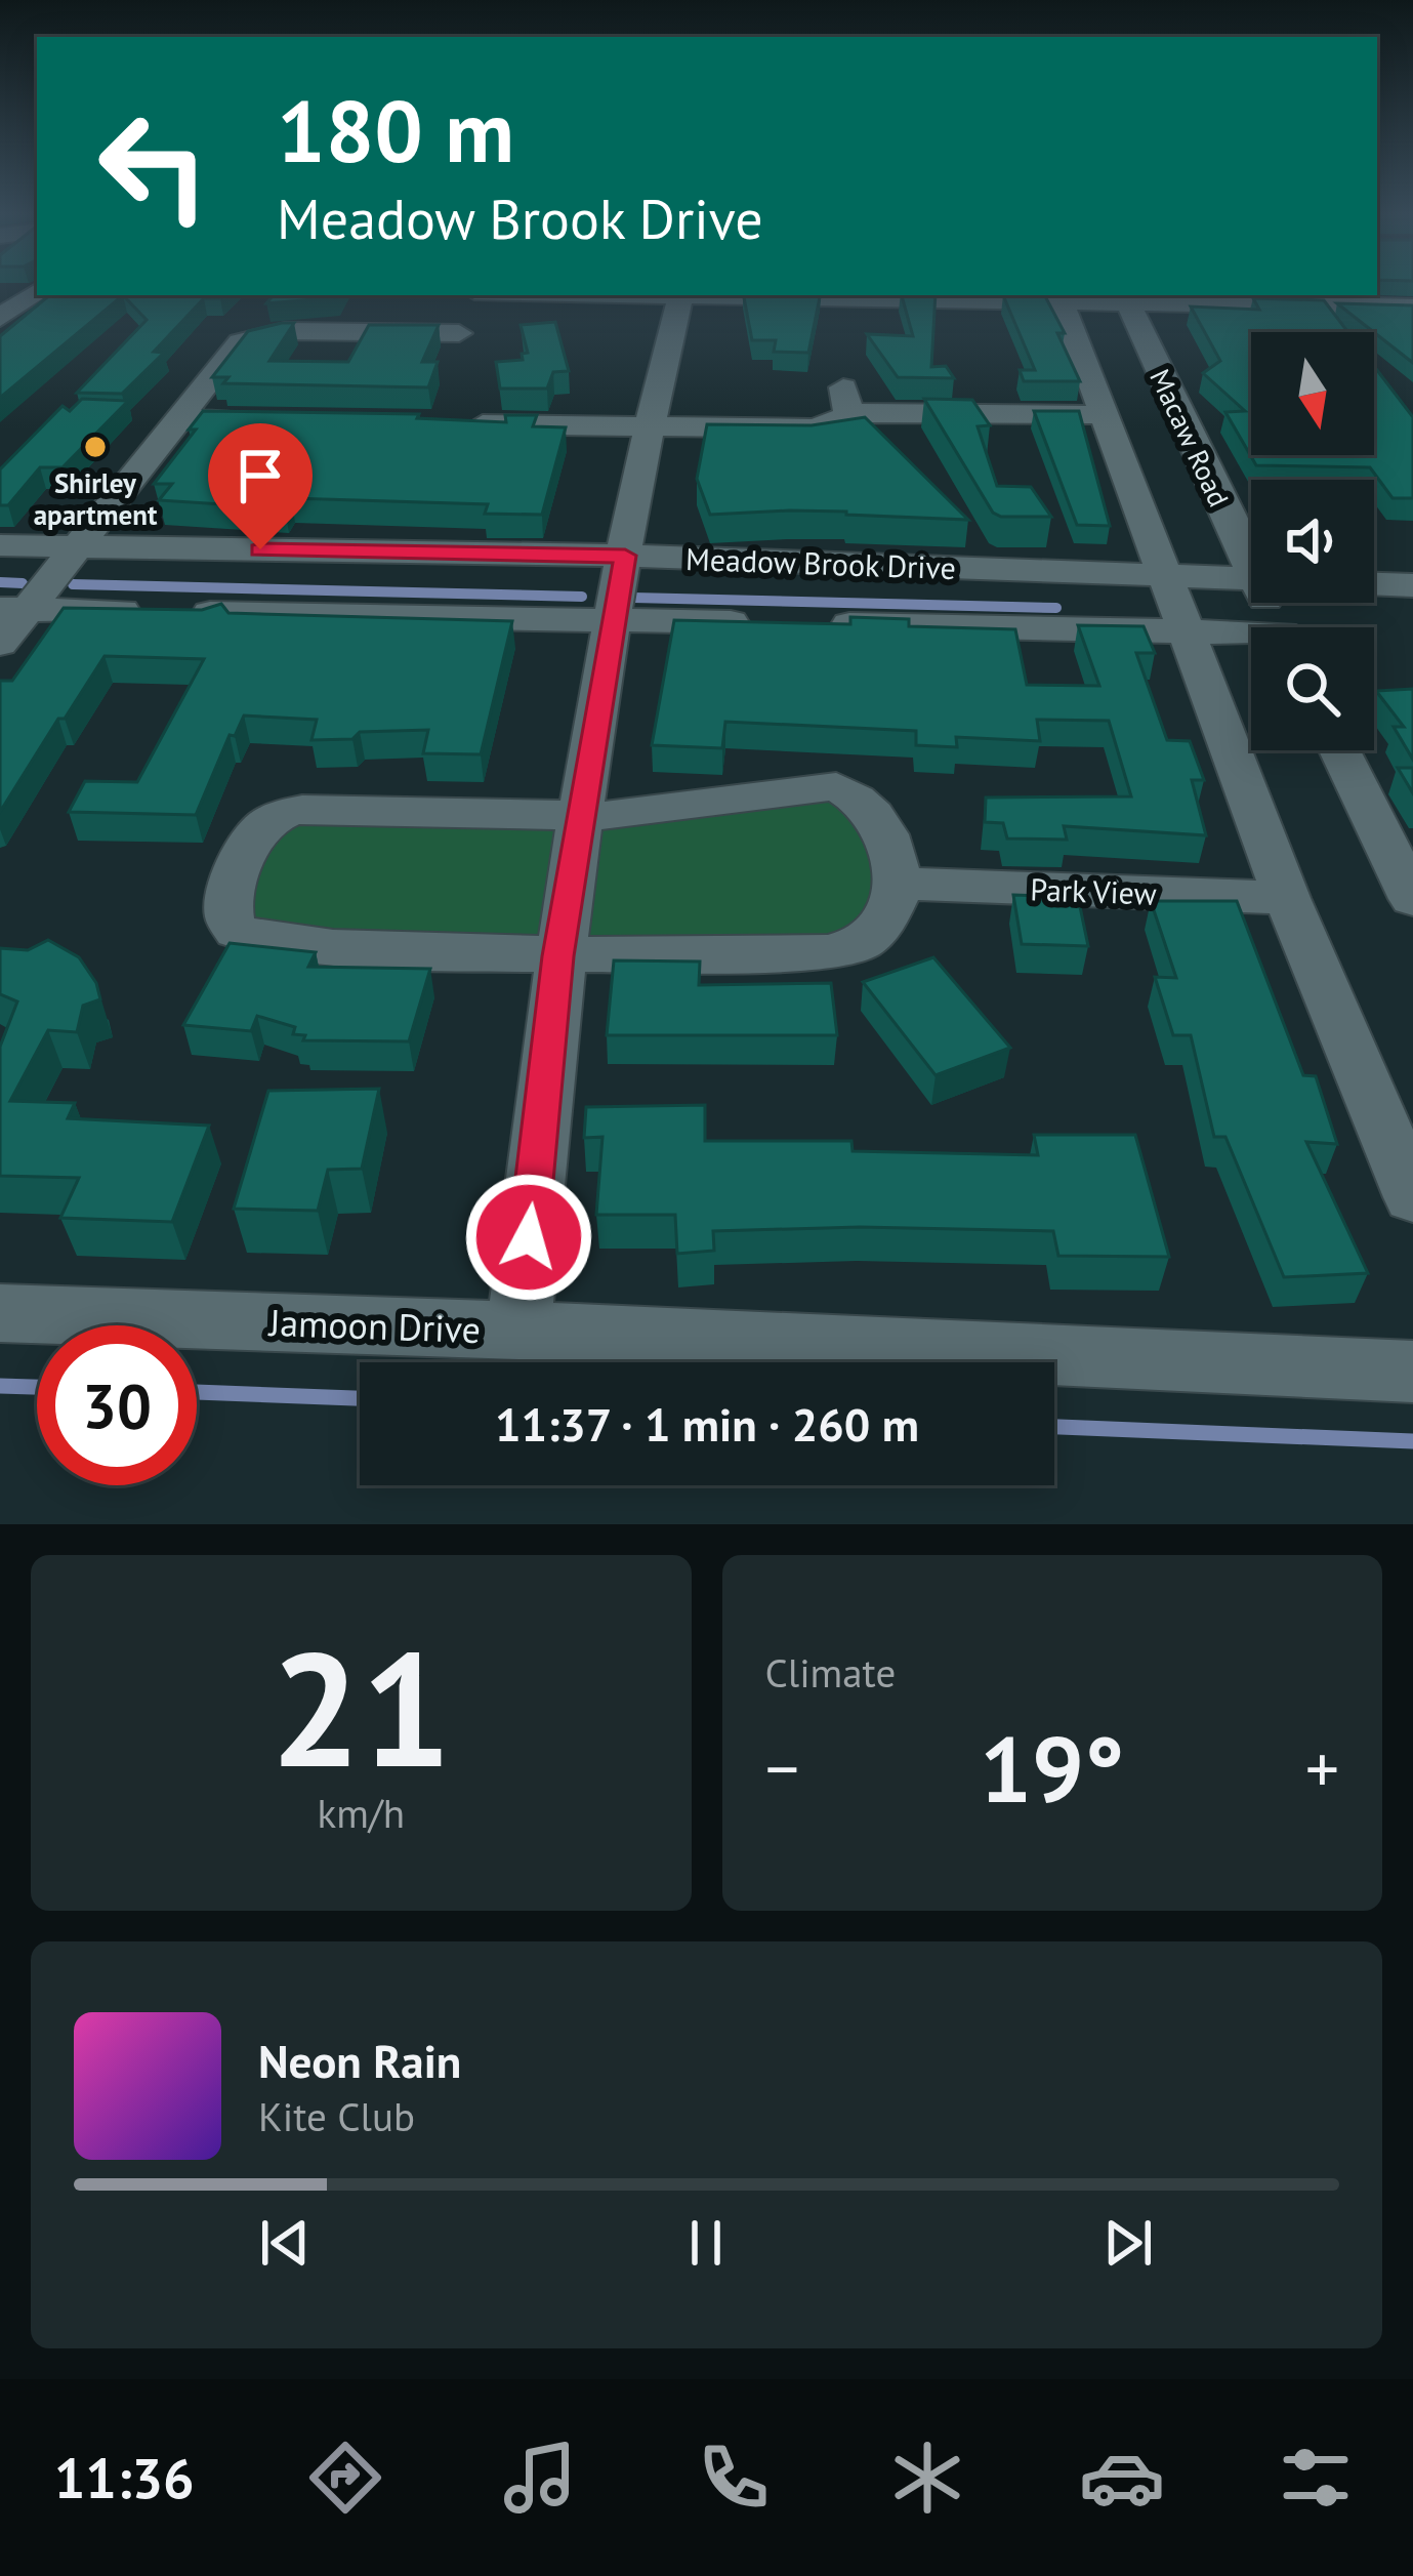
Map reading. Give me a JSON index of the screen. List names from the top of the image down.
{
  "streets": {
    "street": [
      "Macaw Road",
      "Meadow Brook Drive",
      "Park View",
      "Jamoon Drive"
    ]
  },
  "places": ["Shirley apartment"],
  "north": "bottom",
  "page": {
    "turn": ["180 m", "Meadow Brook Drive"],
    "limit": "30",
    "trip": "11:37 · 1 min · 260 m",
    "tile": [
      ["21", "km/h"],
      "Climate"
    ],
    "heat": ["−", "19°", "+"],
    "song": ["Neon Rain", "Kite Club"],
    "tabs": "11:36"
  }
}
